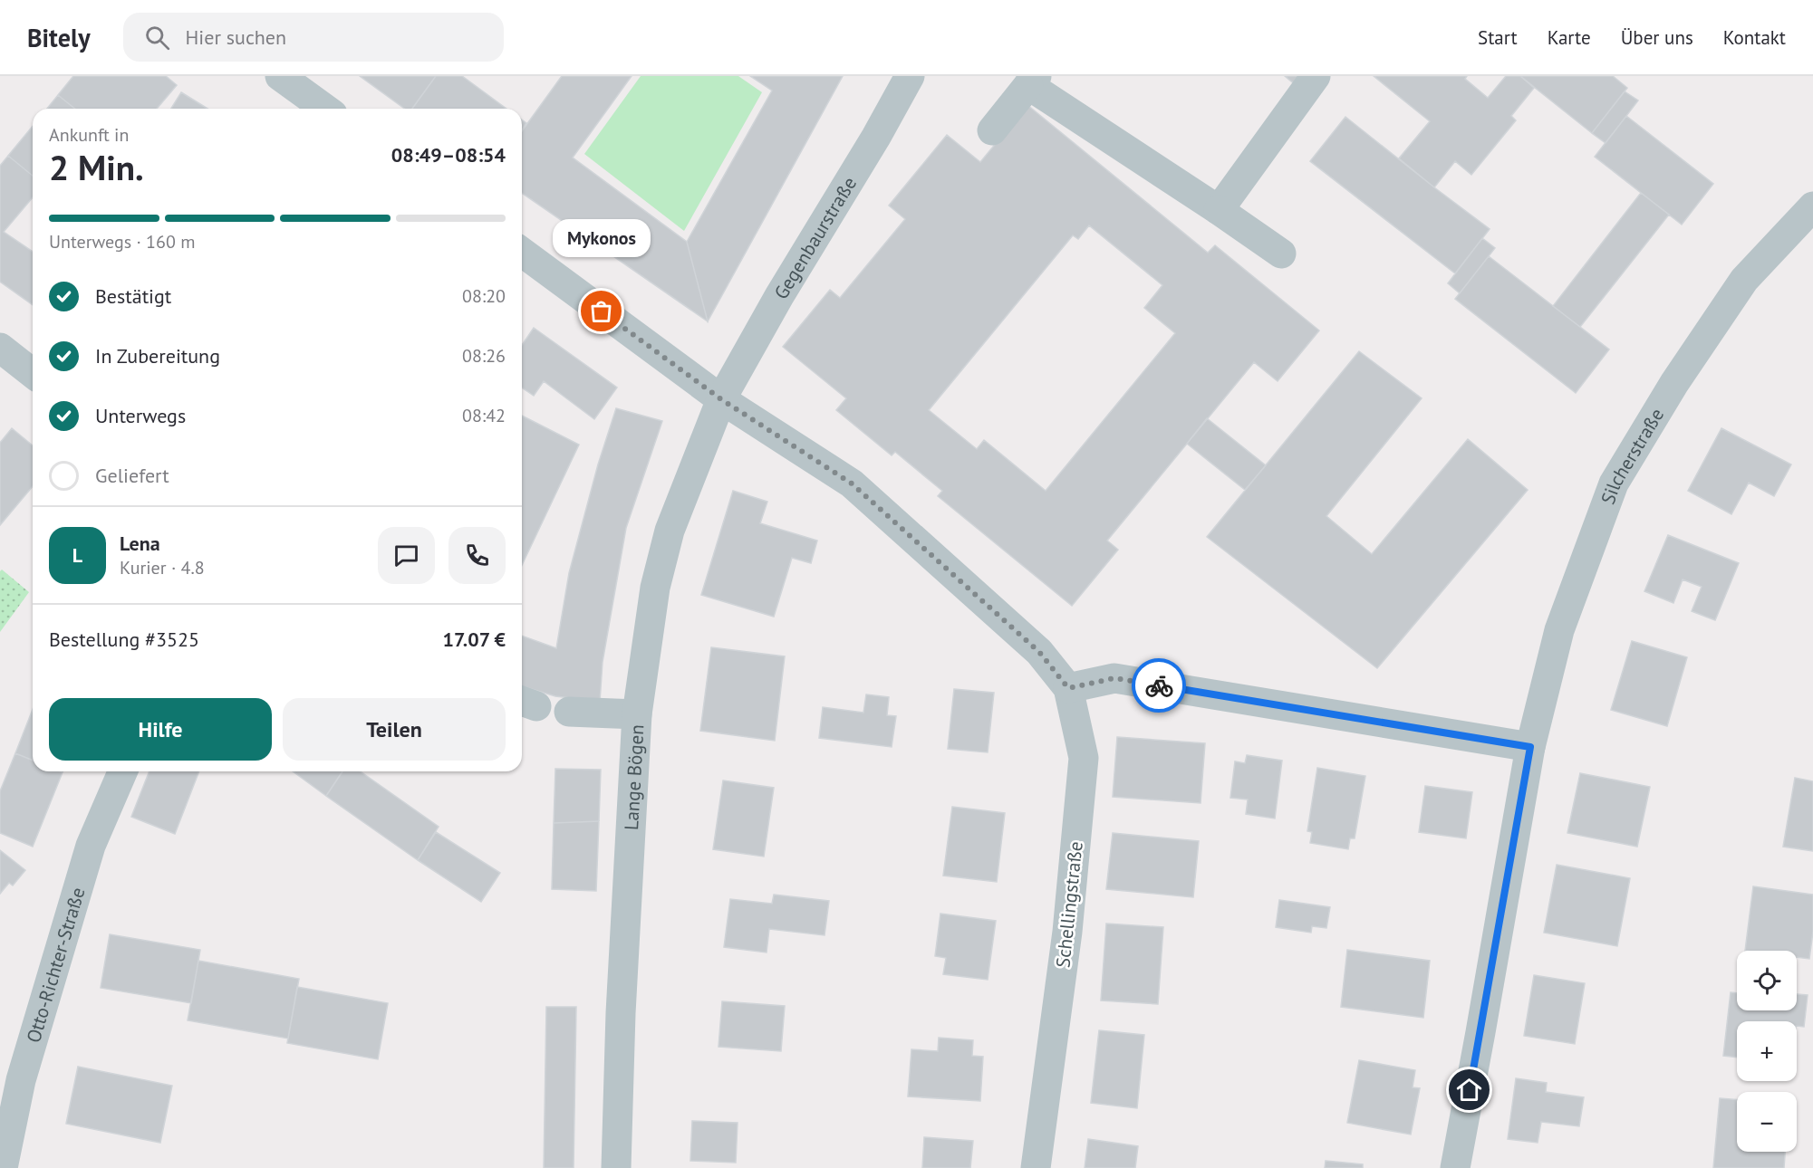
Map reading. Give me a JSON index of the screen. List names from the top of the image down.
{
  "streets": {
    "street": [
      "Gegenbaurstraße",
      "Silcherstraße",
      "Lange Bögen",
      "Schellingstraße",
      "Otto-Richter-Straße"
    ]
  },
  "crossings": [
    ["Gegenbaurstraße", "Lange Bögen"],
    ["Gegenbaurstraße", "Schellingstraße"],
    ["Lange Bögen", "Schellingstraße"]
  ],
  "places": ["Mykonos"],
  "page": {
    "header": "Bitely",
    "search": "Hier suchen",
    "nav": [
      "Start",
      "Karte",
      "Über uns",
      "Kontakt"
    ],
    "heading": ["2 Min.", "Ankunft in", "08:49–08:54"],
    "panel": [
      "Lena",
      "Kurier · 4.8",
      "Bestellung #3525",
      "17.07 €"
    ],
    "bar": "Unterwegs · 160 m",
    "bubble": "Mykonos",
    "list": [
      ["Bestätigt", "08:20"],
      ["In Zubereitung", "08:26"],
      ["Unterwegs", "08:42"],
      "Geliefert"
    ],
    "round": "L",
    "buttons": ["Hilfe", "Teilen"],
    "map_buttons": ["+", "−"]
  }
}
